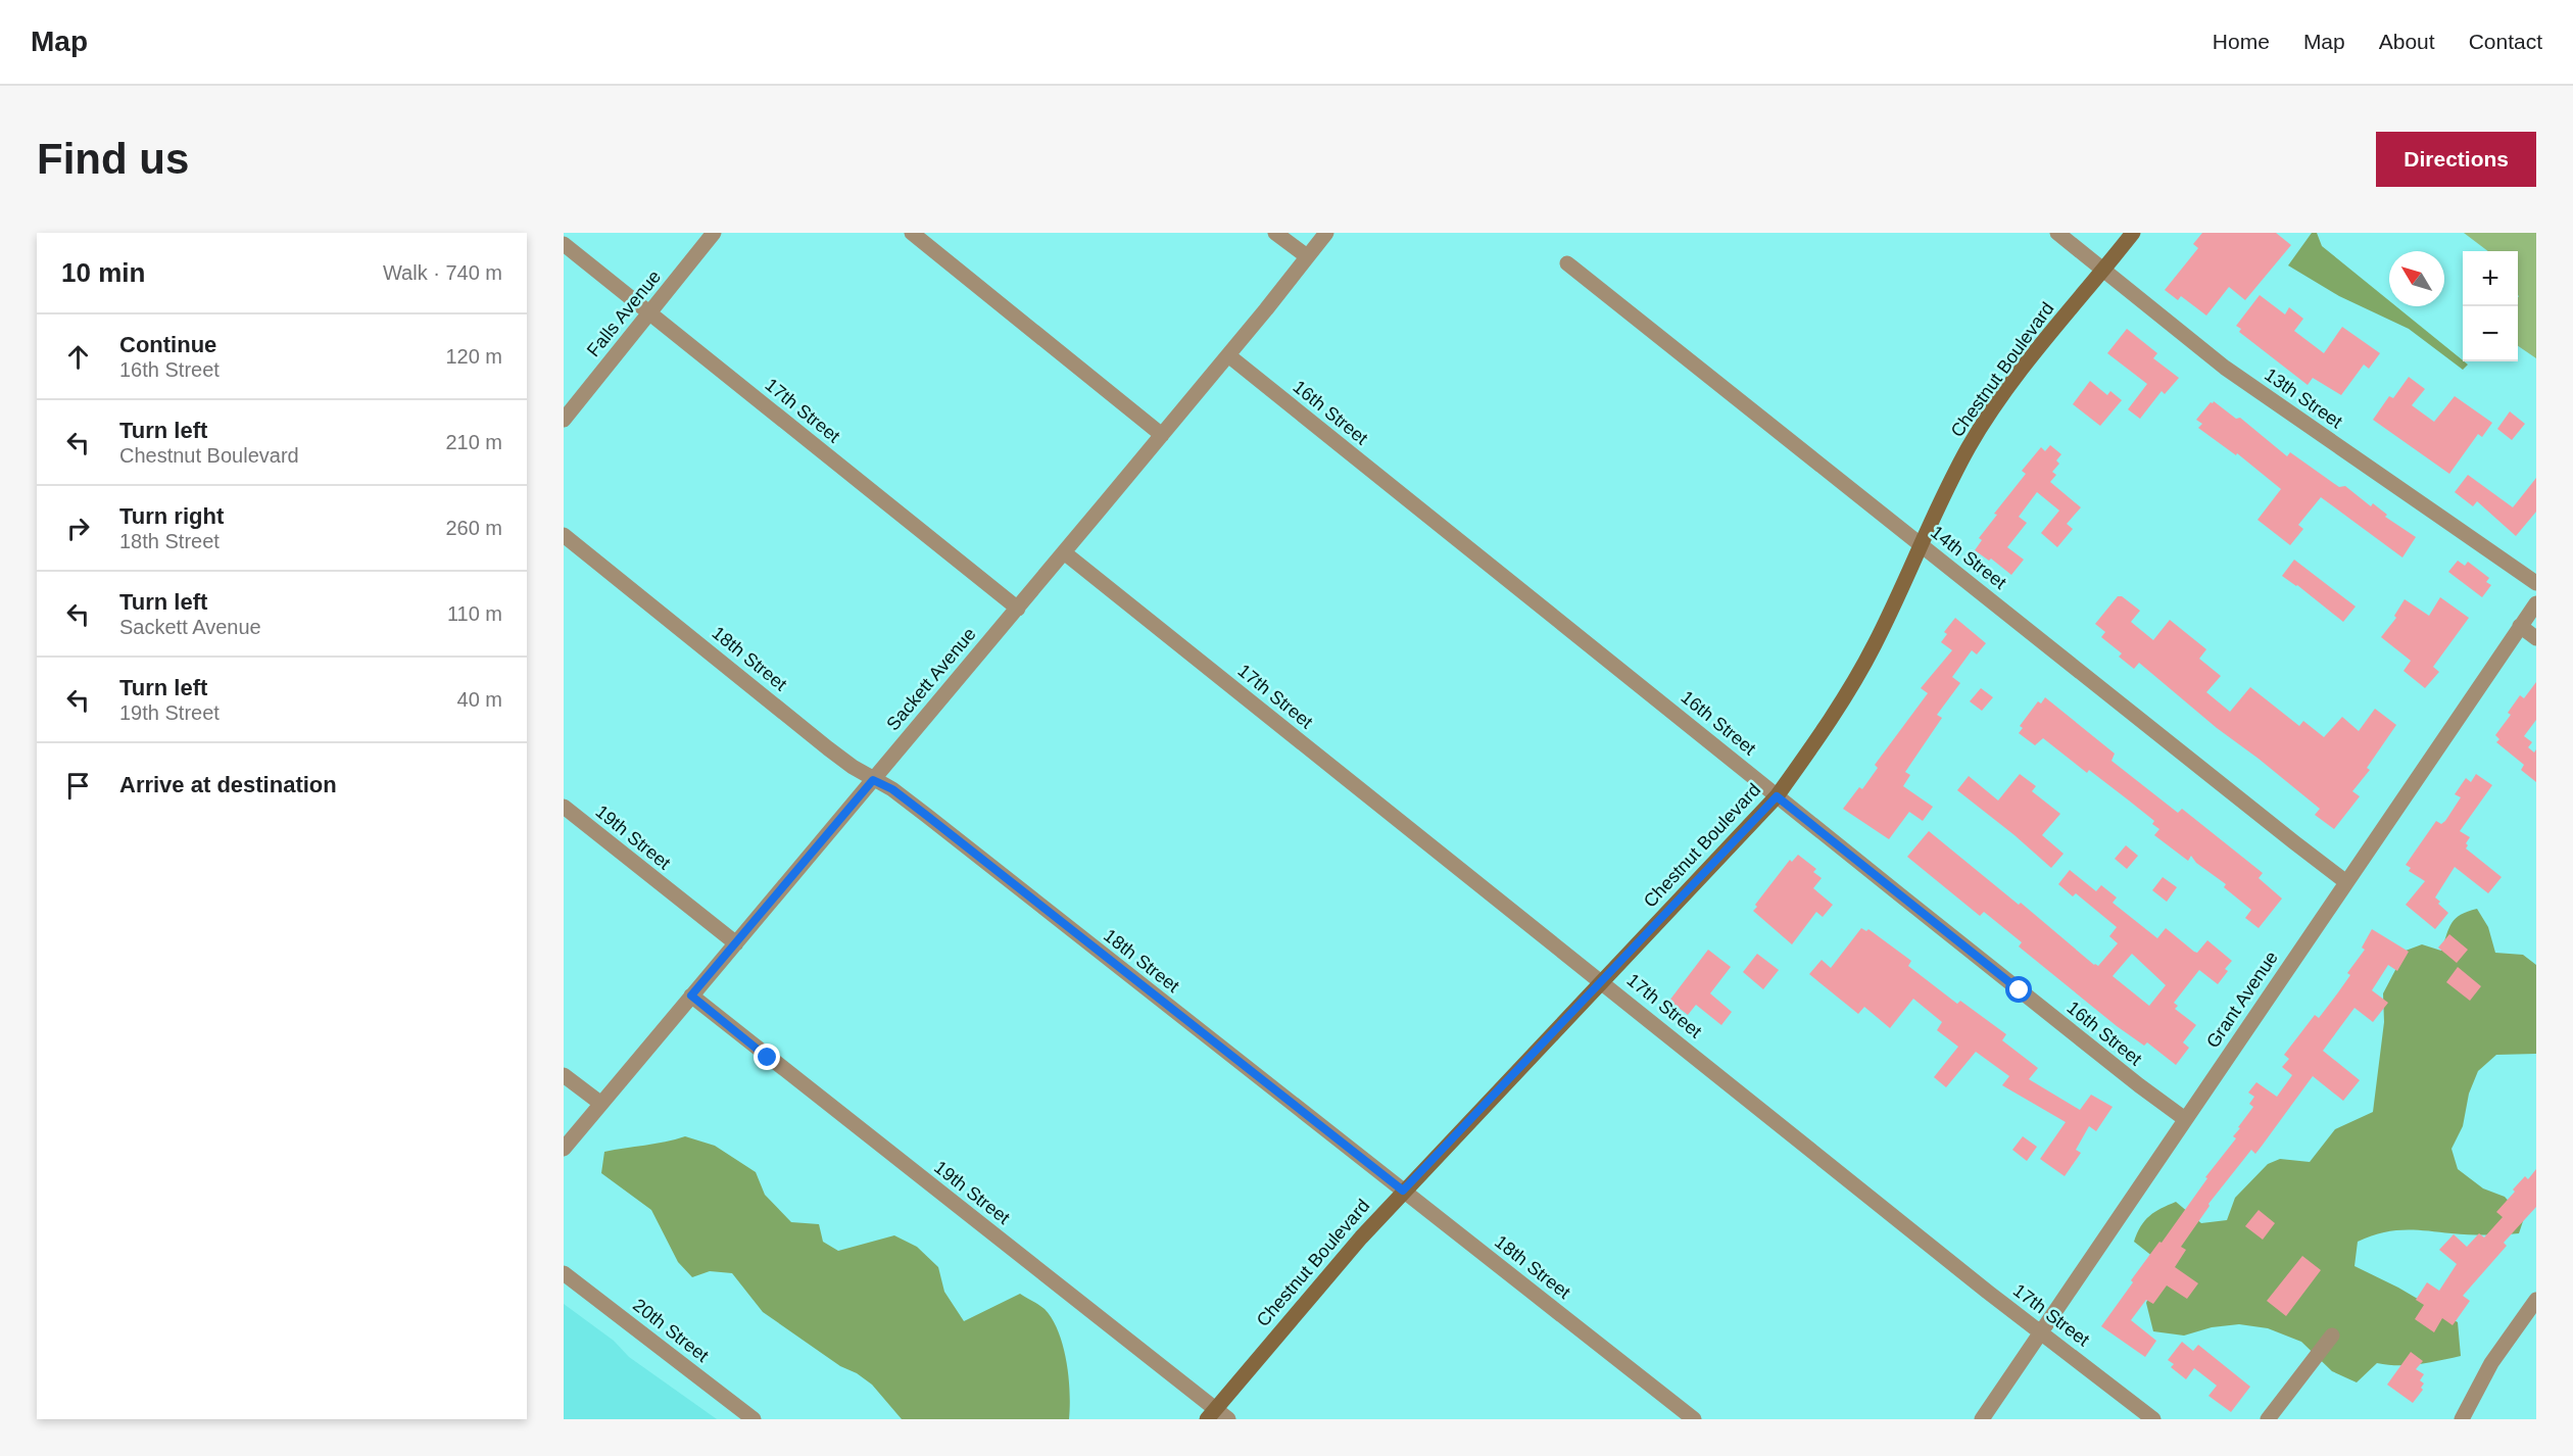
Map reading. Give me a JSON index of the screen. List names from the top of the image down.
{
  "streets": {
    "street": [
      "Falls Avenue",
      "Chestnut Boulevard",
      "13th Street",
      "17th Street",
      "16th Street",
      "14th Street",
      "18th Street",
      "Sackett Avenue",
      "19th Street",
      "Grant Avenue",
      "20th Street"
    ]
  },
  "crossings": [
    ["Falls Avenue", "17th Street"],
    ["Chestnut Boulevard", "13th Street"],
    ["Chestnut Boulevard", "17th Street"],
    ["Chestnut Boulevard", "16th Street"],
    ["Chestnut Boulevard", "14th Street"],
    ["Chestnut Boulevard", "18th Street"],
    ["Chestnut Boulevard", "19th Street"],
    ["17th Street", "Sackett Avenue"],
    ["17th Street", "Grant Avenue"],
    ["16th Street", "Sackett Avenue"],
    ["16th Street", "Grant Avenue"],
    ["14th Street", "Grant Avenue"],
    ["18th Street", "Sackett Avenue"],
    ["Sackett Avenue", "19th Street"]
  ],
  "north": "top left",
  "page": {
    "header": "Map",
    "nav": [
      "Home",
      "Map",
      "About",
      "Contact"
    ],
    "buttons": "Directions",
    "title": "Find us",
    "heading": ["10 min", "Walk · 740 m"],
    "map_buttons": ["+", "−"],
    "list": [
      ["Continue", "16th Street", "120 m"],
      ["Turn left", "Chestnut Boulevard", "210 m"],
      ["Turn right", "18th Street", "260 m"],
      ["Turn left", "Sackett Avenue", "110 m"],
      ["Turn left", "19th Street", "40 m"],
      "Arrive at destination"
    ]
  }
}
